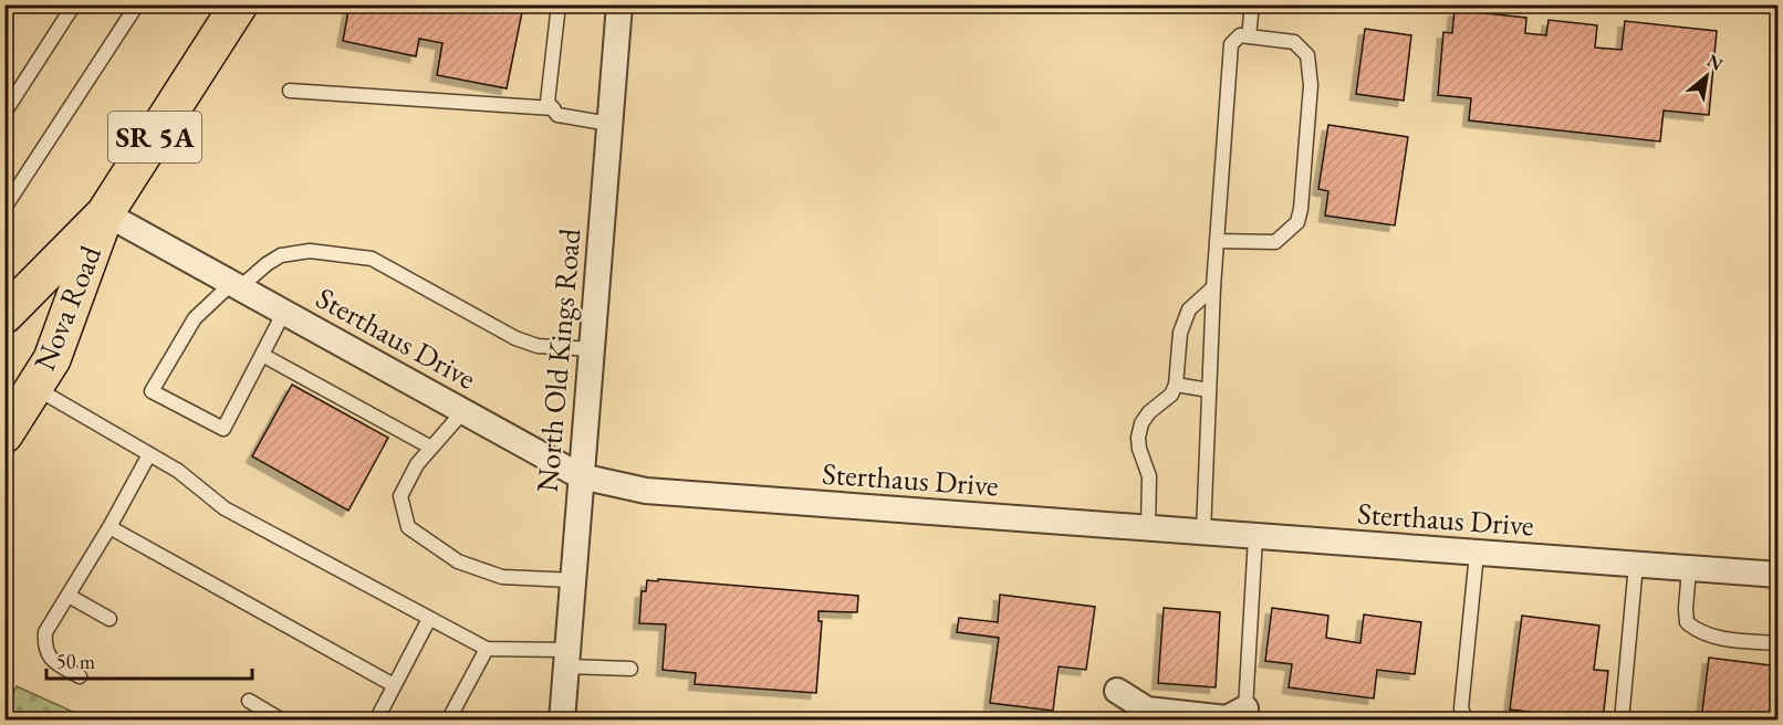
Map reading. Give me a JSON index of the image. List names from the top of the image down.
{
  "streets": {
    "main road": ["SR 5A", "Nova Road"],
    "street": ["Sterthaus Drive", "North Old Kings Road"]
  },
  "crossings": [
    ["Nova Road", "Sterthaus Drive"],
    ["Sterthaus Drive", "North Old Kings Road"]
  ],
  "scale_bar": "50 m",
  "north": "top right"
}
